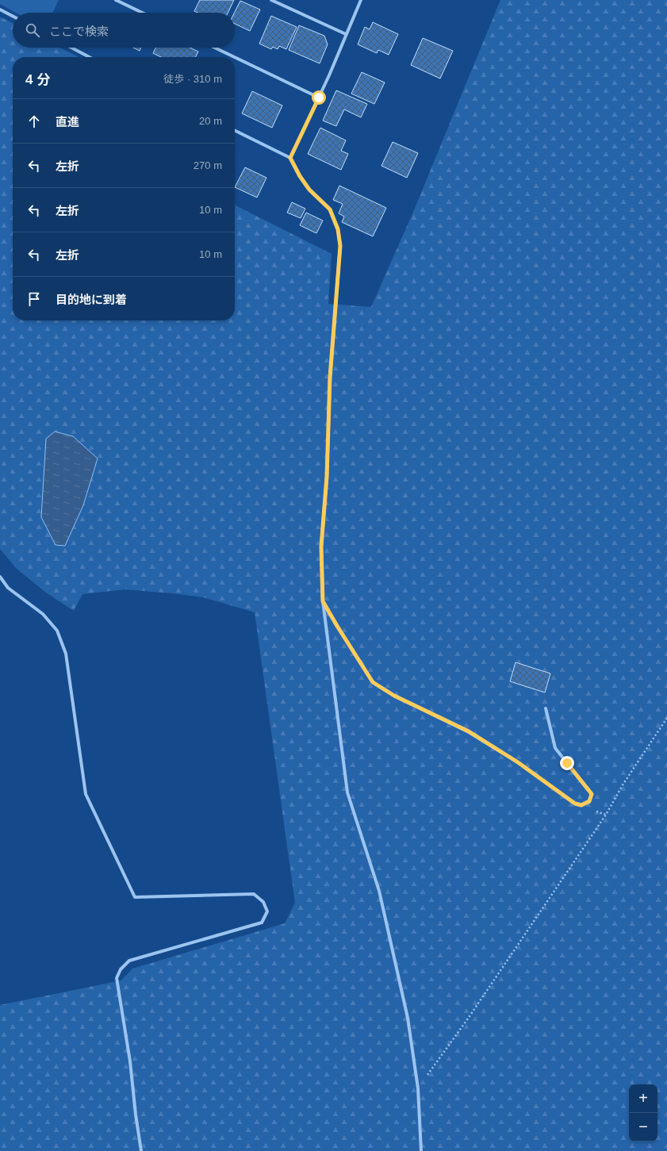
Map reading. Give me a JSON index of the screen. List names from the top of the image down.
{
  "page": {
    "search": "ここで検索",
    "heading": ["4 分", "徒歩 · 310 m"],
    "list": [
      ["直進", "20 m"],
      ["左折", "270 m"],
      ["左折", "10 m"],
      ["左折", "10 m"],
      "目的地に到着"
    ],
    "map_buttons": ["+", "−"]
  }
}
